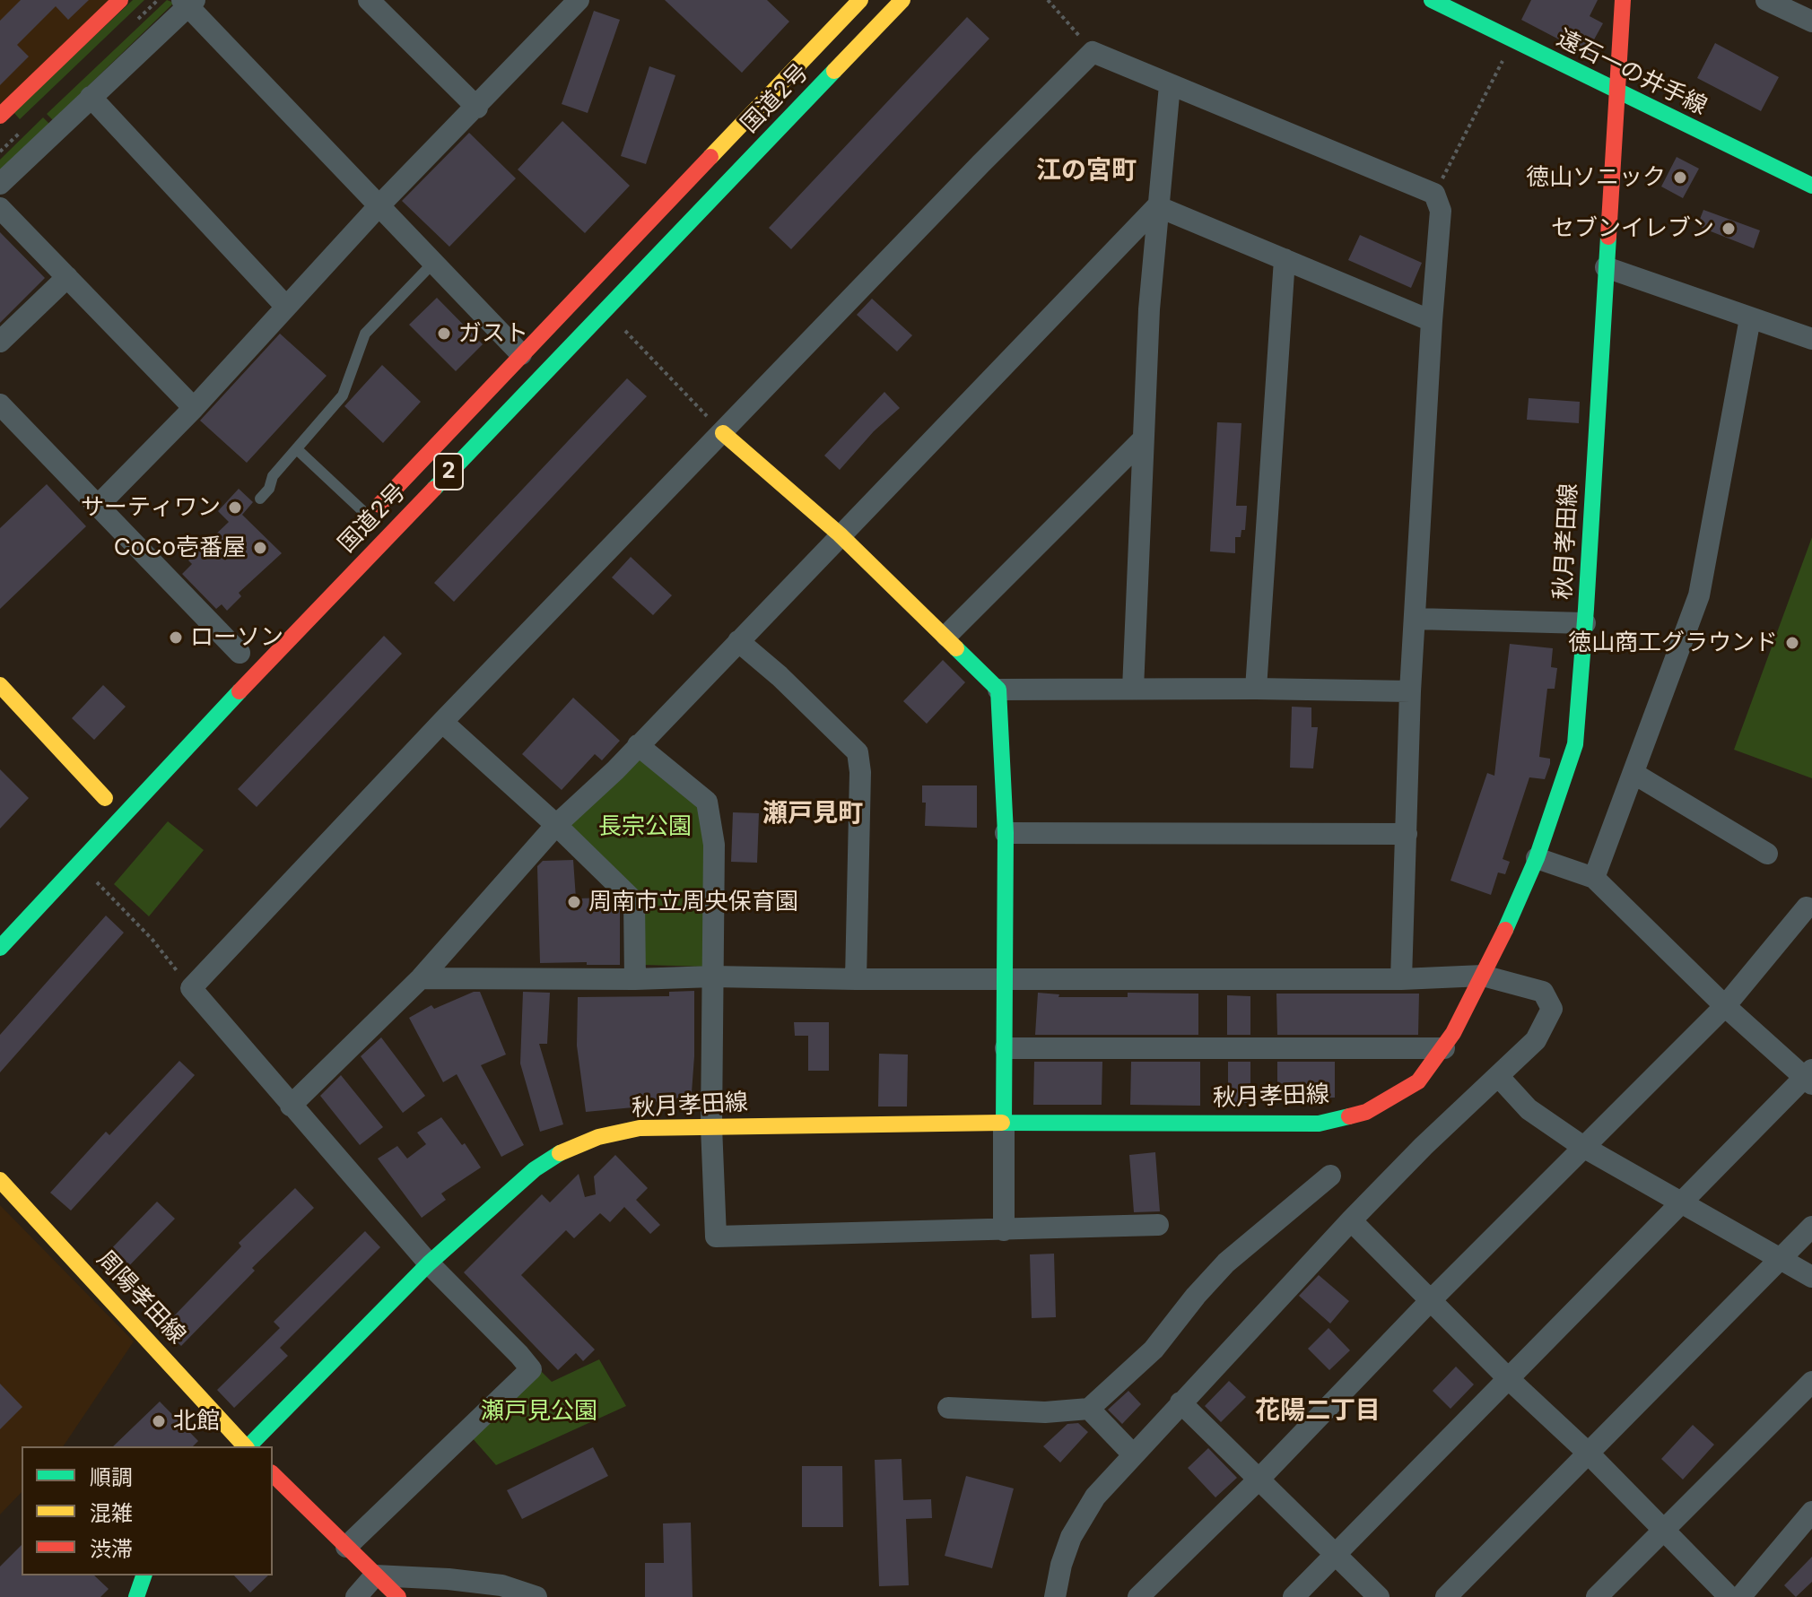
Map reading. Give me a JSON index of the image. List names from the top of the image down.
{
  "streets": {
    "main road": [
      "遠石一の井手線",
      "国道2号",
      "2",
      "秋月孝田線",
      "周陽孝田線"
    ]
  },
  "crossings": [
    ["遠石一の井手線", "秋月孝田線"]
  ],
  "districts": ["江の宮町", "瀬戸見町", "花陽二丁目"],
  "parks": ["長宗公園", "瀬戸見公園"],
  "places": [
    "徳山ソニック",
    "セブンイレブン",
    "ガスト",
    "サーティワン",
    "CoCo壱番屋",
    "ローソン",
    "徳山商工グラウンド",
    "周南市立周央保育園",
    "北館"
  ],
  "legend": ["順調", "混雑", "渋滞"]
}
